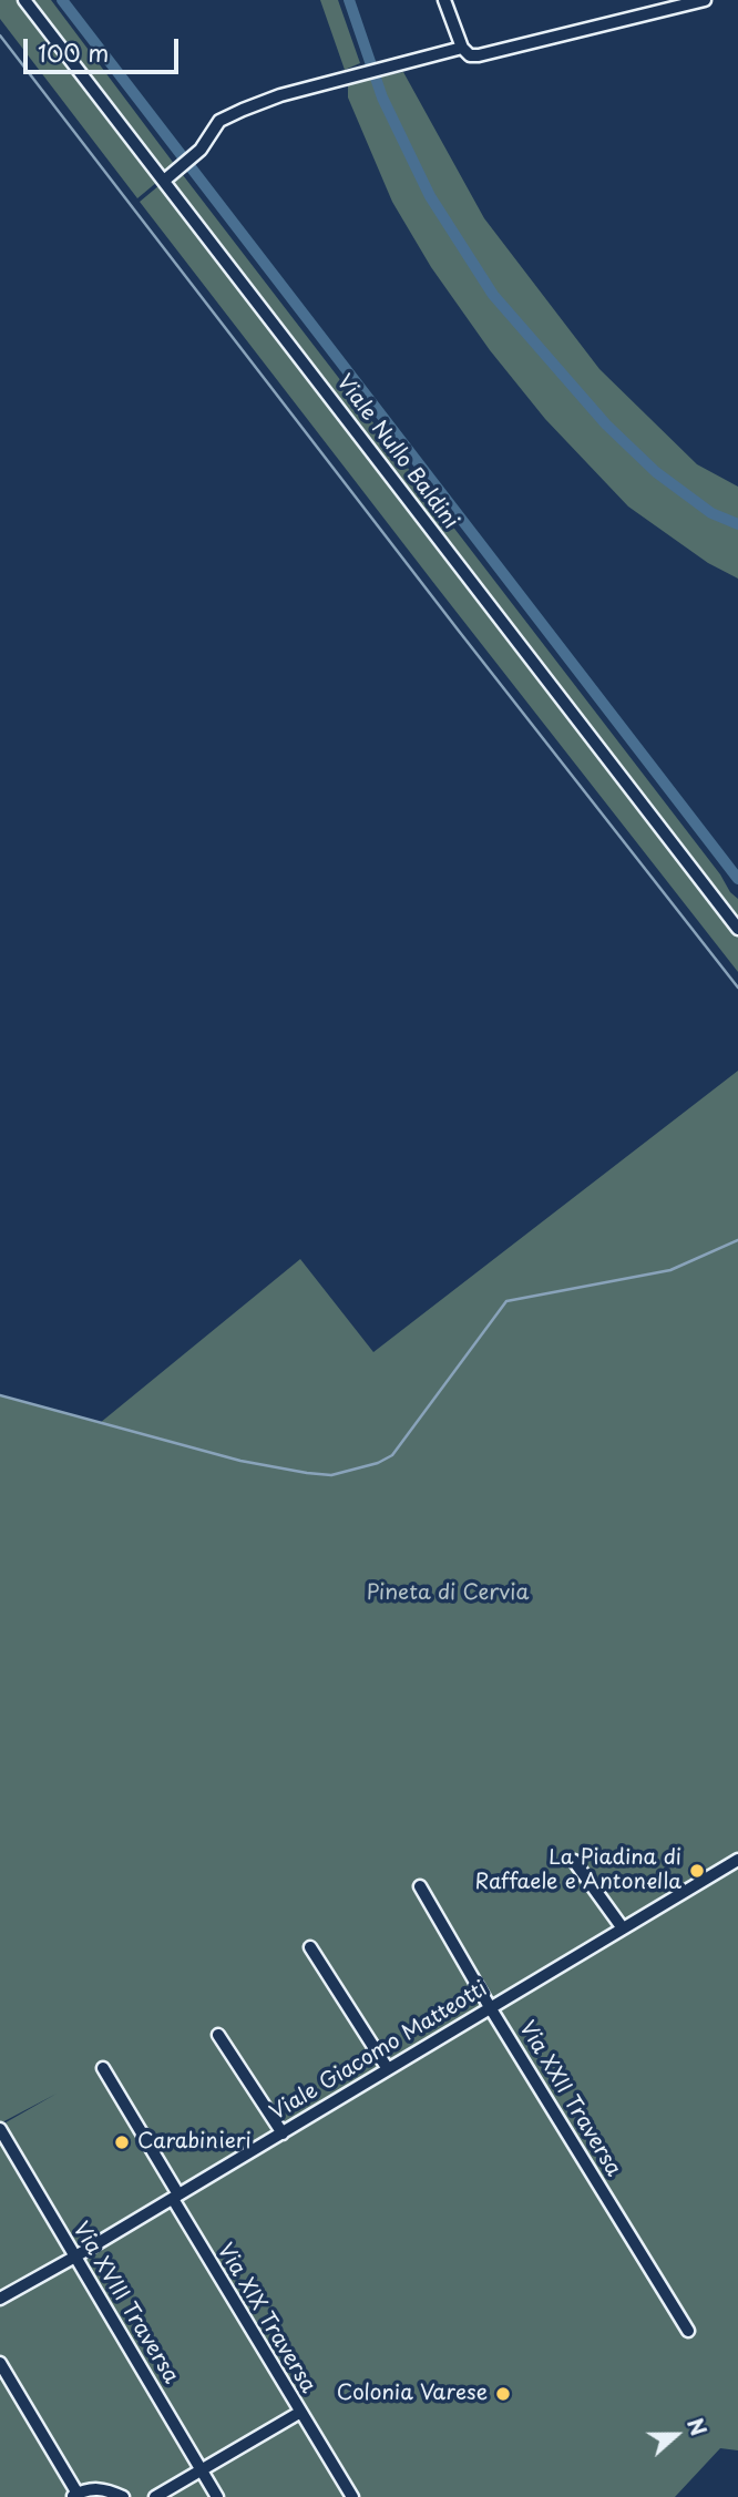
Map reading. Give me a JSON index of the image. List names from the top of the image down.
{
  "streets": {
    "street": [
      "Viale Nullo Baldini",
      "Viale Giacomo Matteotti",
      "Via XXII Traversa",
      "Via XVIII Traversa",
      "Via XIX Traversa"
    ]
  },
  "crossings": [
    ["Viale Giacomo Matteotti", "Via XXII Traversa"],
    ["Viale Giacomo Matteotti", "Via XVIII Traversa"],
    ["Viale Giacomo Matteotti", "Via XIX Traversa"]
  ],
  "parks": ["Pineta di Cervia"],
  "places": ["La Piadina di Raffaele e Antonella", "Carabinieri", "Colonia Varese"],
  "scale_bar": "100 m",
  "north": "right"
}
